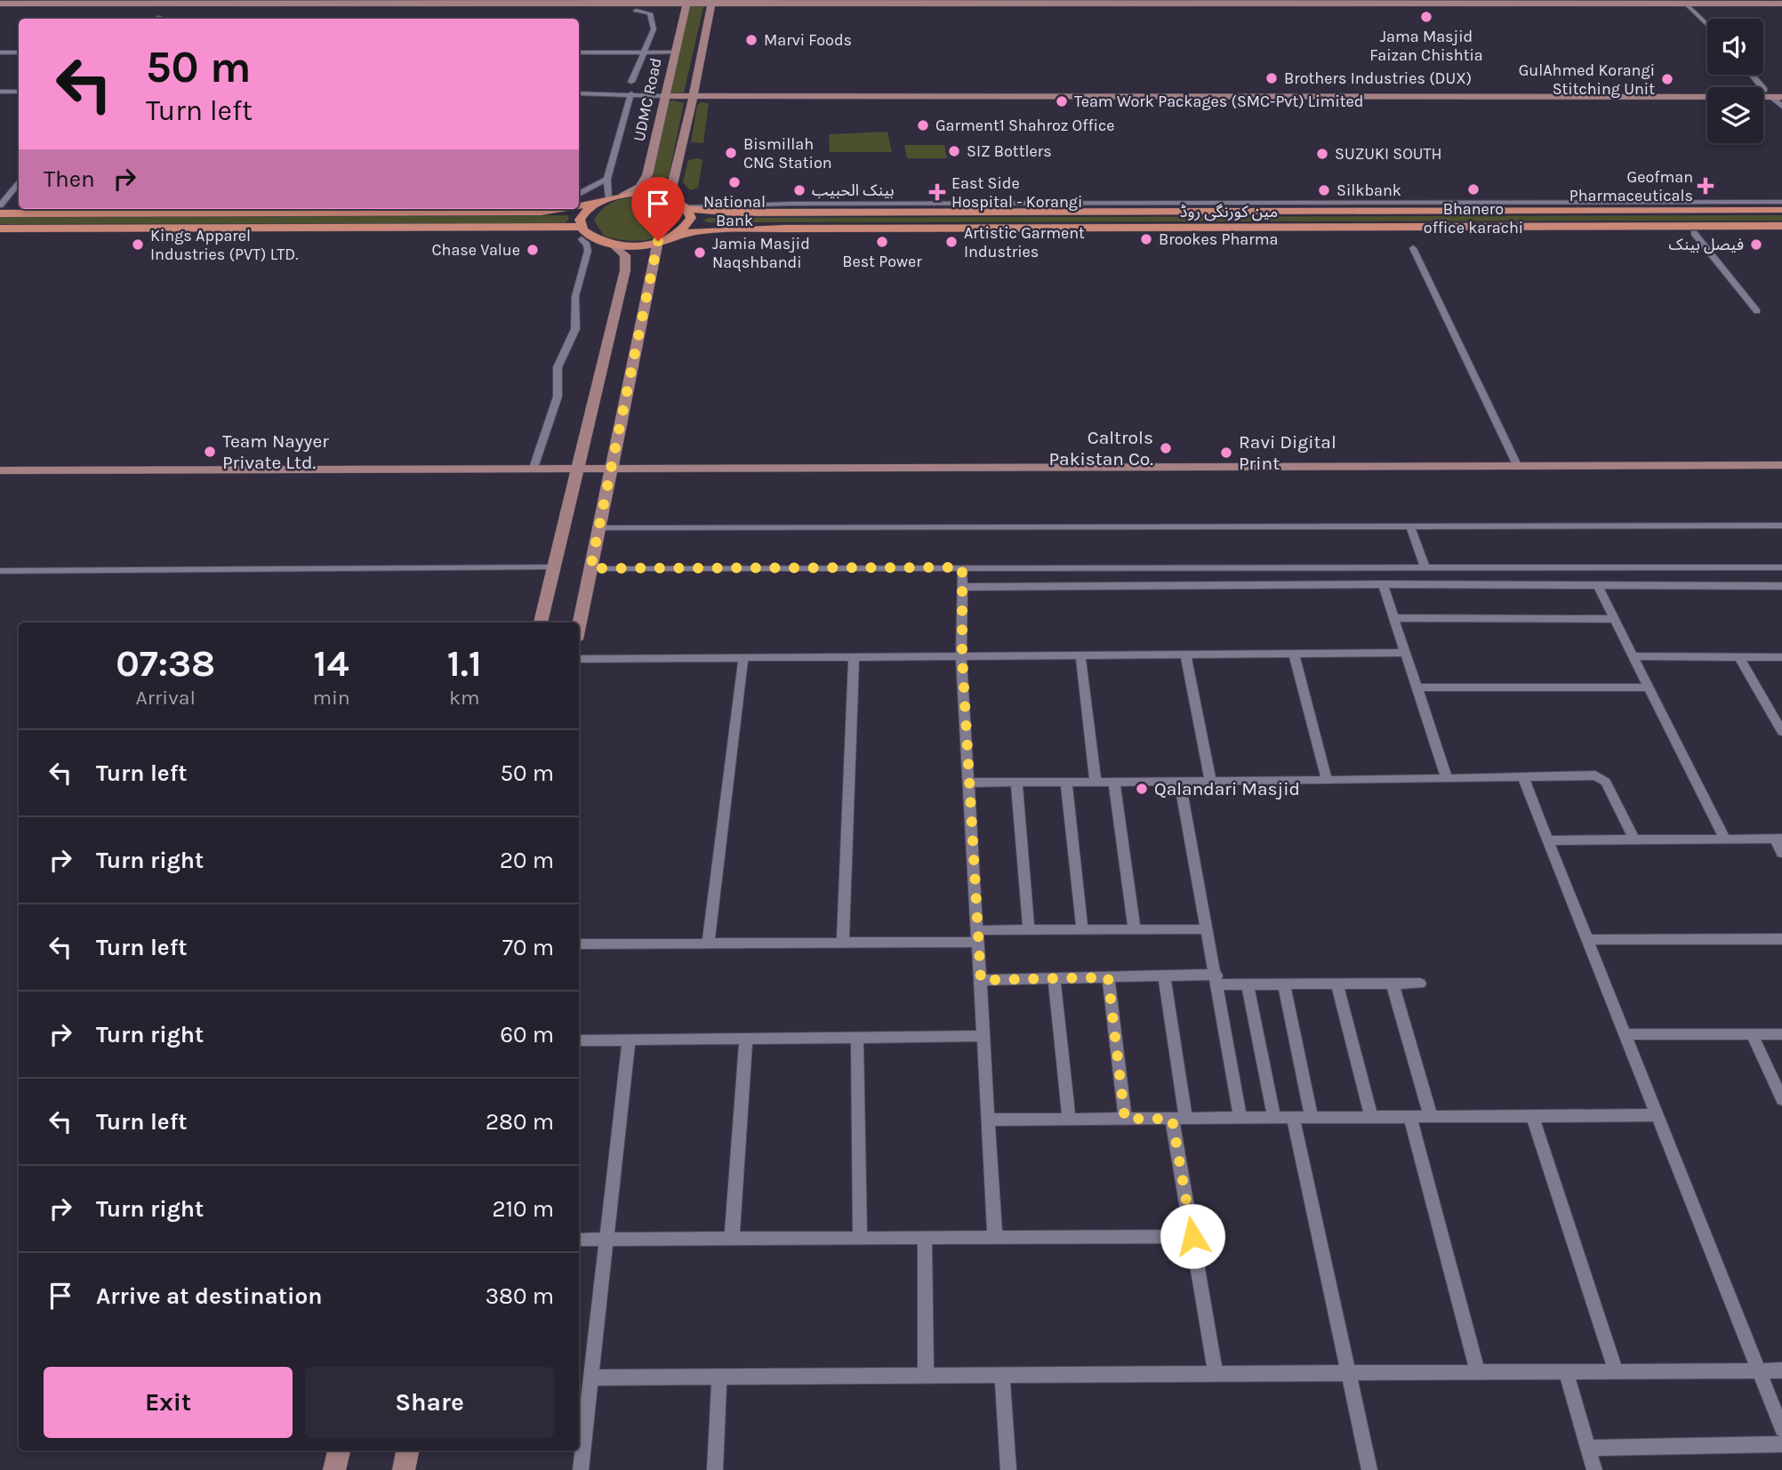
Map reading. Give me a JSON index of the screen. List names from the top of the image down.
{
  "streets": {
    "main road": ["مین کورنگی روڈ"],
    "street": ["UDMC Road"]
  },
  "places": {
    "other": [
      "Jama Masjid Faizan Chishtia",
      "Marvi Foods",
      "Brothers Industries (DUX)",
      "GulAhmed Korangi Stitching Unit",
      "Team Work Packages (SMC-Pvt) Limited",
      "Garment1 Shahroz Office",
      "SIZ Bottlers",
      "Bismillah CNG Station",
      "SUZUKI SOUTH",
      "National Bank",
      "Bhanero office karachi",
      "بينک الحبيب",
      "Silkbank",
      "Brookes Pharma",
      "Best Power",
      "Artistic Garment Industries",
      "Kings Apparel Industries (PVT) LTD.",
      "فیصل بینک",
      "Chase Value",
      "Jamia Masjid Naqshbandi",
      "Caltrols Pakistan Co.",
      "Team Nayyer Private Ltd.",
      "Ravi Digital Print",
      "Qalandari Masjid"
    ],
    "health": ["Geofman Pharmaceuticals", "East Side Hospital - Korangi"]
  },
  "page": {
    "turn": ["50 m", "Turn left"],
    "then": "Then",
    "eta": [
      "07:38",
      "Arrival",
      "14",
      "min",
      "1.1",
      "km"
    ],
    "list": [
      {
        "name": "Turn left",
        "value": "50 m"
      },
      {
        "name": "Turn right",
        "value": "20 m"
      },
      {
        "name": "Turn left",
        "value": "70 m"
      },
      {
        "name": "Turn right",
        "value": "60 m"
      },
      {
        "name": "Turn left",
        "value": "280 m"
      },
      {
        "name": "Turn right",
        "value": "210 m"
      },
      {
        "name": "Arrive at destination",
        "value": "380 m"
      }
    ],
    "buttons": ["Exit", "Share"]
  }
}
